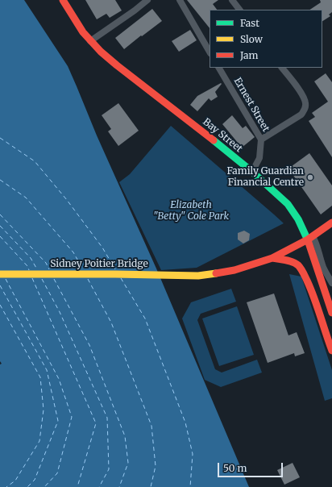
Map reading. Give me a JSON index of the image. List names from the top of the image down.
{
  "streets": {
    "main road": ["Bay Street", "Sidney Poitier Bridge"],
    "street": ["Ernest Street"]
  },
  "crossings": [
    ["Ernest Street", "Bay Street"],
    ["Bay Street", "Sidney Poitier Bridge"]
  ],
  "parks": ["Elizabeth \"Betty\" Cole Park"],
  "places": ["Family Guardian Financial Centre"],
  "legend": ["Fast", "Slow", "Jam"],
  "scale_bar": "50 m"
}
